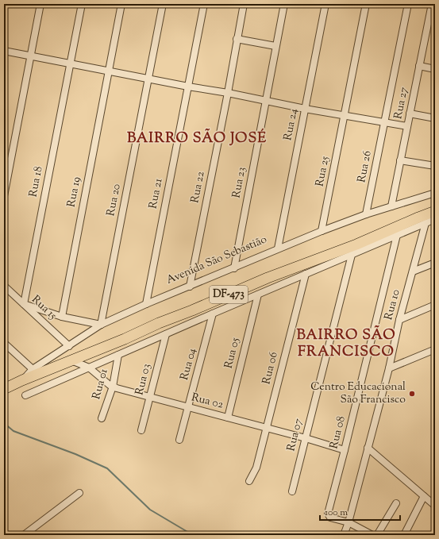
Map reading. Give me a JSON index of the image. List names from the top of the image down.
{
  "streets": {
    "main road": ["Avenida São Sebastião", "DF-473"],
    "street": [
      "Rua 27",
      "Rua 24",
      "Rua 26",
      "Rua 25",
      "Rua 18",
      "Rua 23",
      "Rua 22",
      "Rua 19",
      "Rua 21",
      "Rua 20",
      "Rua 10",
      "Rua 15",
      "Rua 05",
      "Rua 04",
      "Rua 06",
      "Rua 03",
      "Rua 01",
      "Rua 02",
      "Rua 08",
      "Rua 07"
    ]
  },
  "crossings": [
    ["Rua 27", "Avenida São Sebastião"],
    ["Rua 24", "Avenida São Sebastião"],
    ["Rua 26", "Avenida São Sebastião"],
    ["Rua 25", "Avenida São Sebastião"],
    ["Rua 18", "Rua 15"],
    ["Rua 23", "Avenida São Sebastião"],
    ["Rua 22", "Avenida São Sebastião"],
    ["Rua 21", "Avenida São Sebastião"],
    ["Rua 20", "Avenida São Sebastião"],
    ["Avenida São Sebastião", "Rua 15"],
    ["Avenida São Sebastião", "Rua 02"],
    ["Rua 10", "Rua 08"],
    ["Rua 05", "Rua 02"],
    ["Rua 04", "Rua 02"],
    ["Rua 06", "Rua 02"],
    ["Rua 03", "Rua 02"],
    ["Rua 01", "Rua 02"],
    ["Rua 02", "Rua 08"],
    ["Rua 02", "Rua 07"]
  ],
  "districts": ["BAIRRO SÃO JOSÉ", "BAIRRO SÃO FRANCISCO"],
  "places": ["Centro Educacional São Francisco"],
  "scale_bar": "100 m"
}
